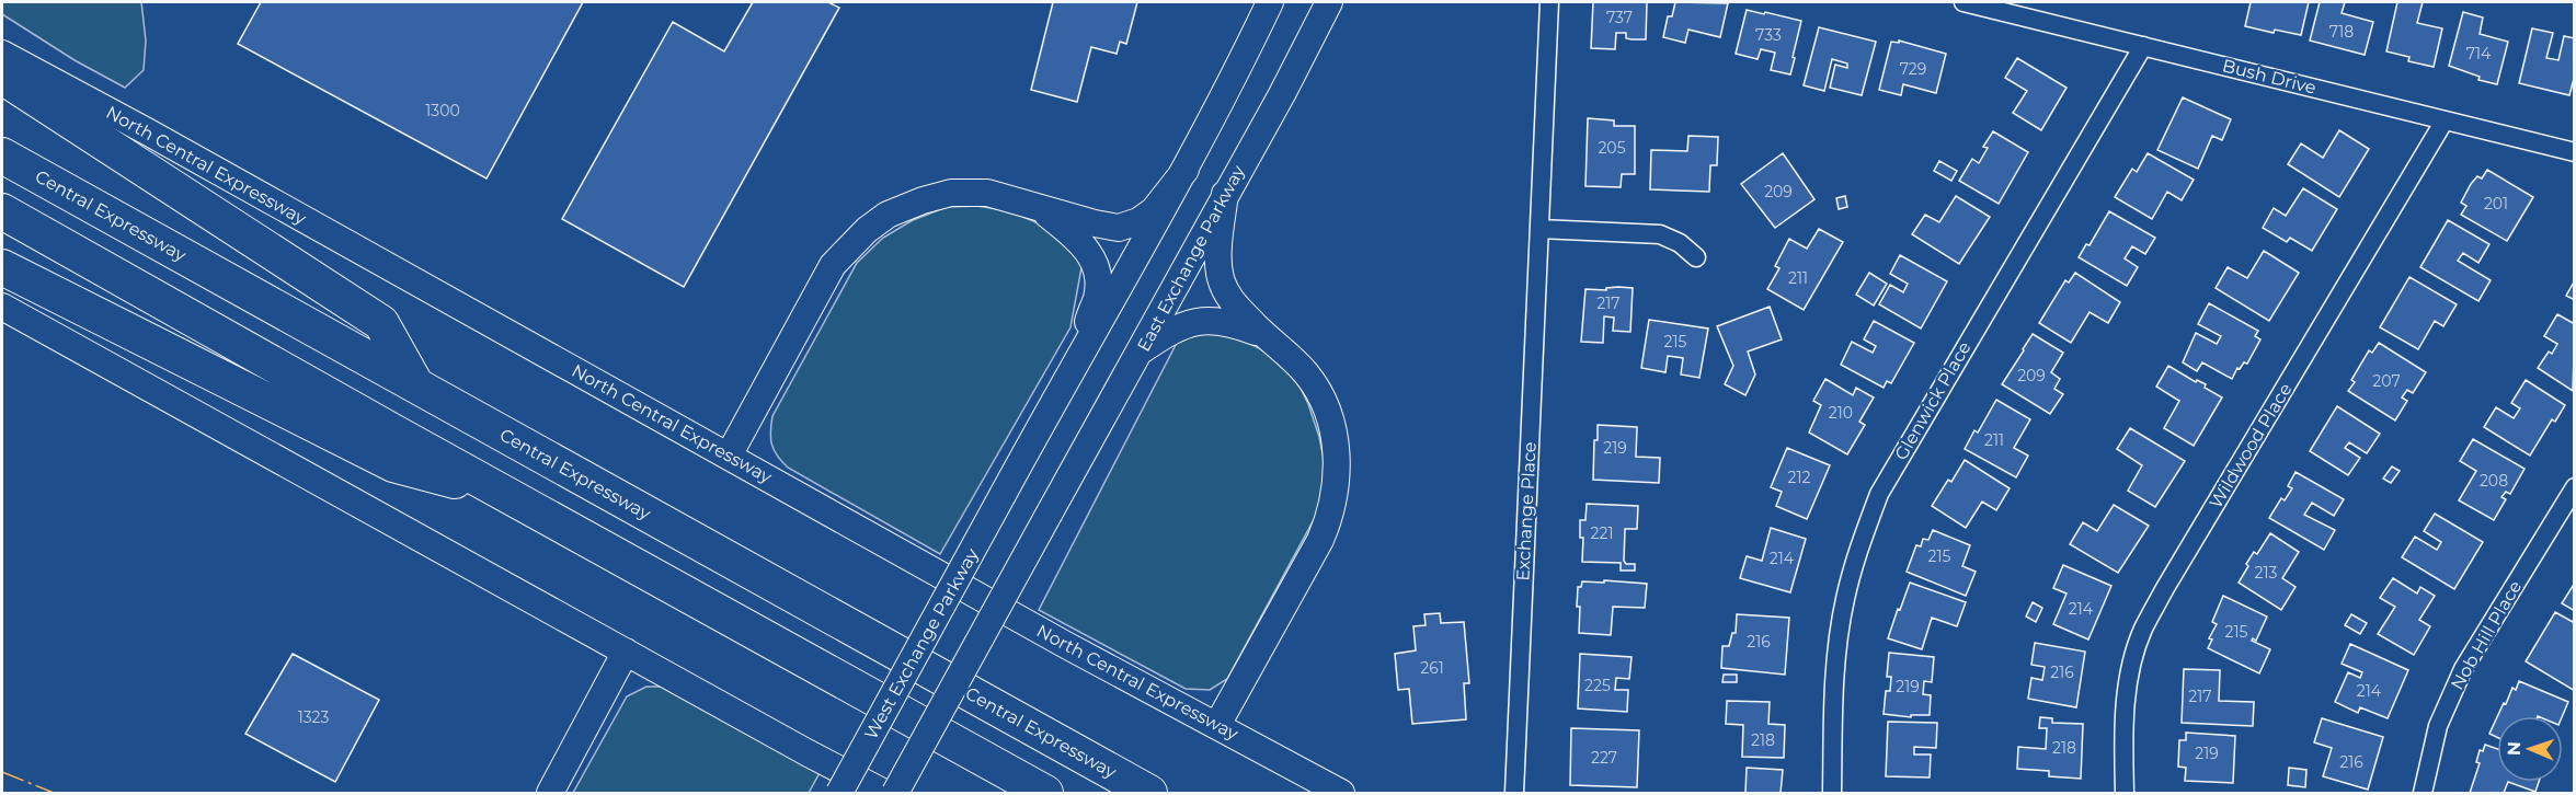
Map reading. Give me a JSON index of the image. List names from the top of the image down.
{
  "streets": {
    "highway": ["Central Expressway"],
    "main road": ["North Central Expressway", "East Exchange Parkway", "West Exchange Parkway"],
    "street": [
      "Bush Drive",
      "Glenwick Place",
      "Wildwood Place",
      "Exchange Place",
      "Nob Hill Place"
    ]
  },
  "crossings": [
    ["Bush Drive", "Glenwick Place"],
    ["Bush Drive", "Wildwood Place"]
  ],
  "house_numbers": [
    "737",
    "718",
    "733",
    "714",
    "729",
    "1300",
    "205",
    "209",
    "201",
    "211",
    "217",
    "215",
    "209",
    "207",
    "210",
    "211",
    "219",
    "212",
    "208",
    "221",
    "215",
    "214",
    "213",
    "214",
    "215",
    "216",
    "261",
    "216",
    "225",
    "219",
    "214",
    "217",
    "1323",
    "218",
    "218",
    "219",
    "227",
    "216"
  ],
  "north": "left"
}
